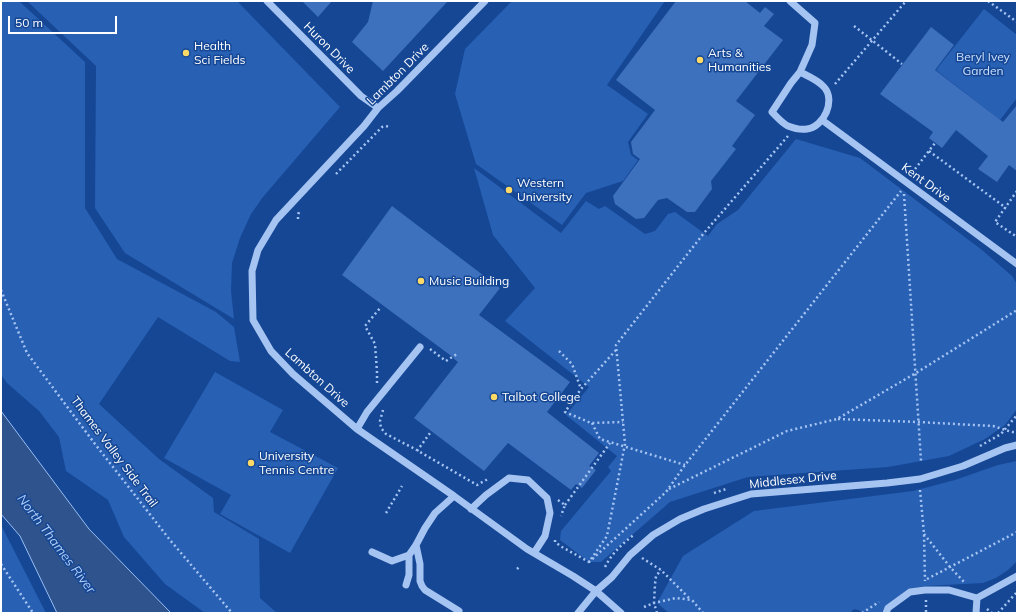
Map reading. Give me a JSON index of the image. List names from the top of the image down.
{
  "streets": {
    "street": [
      "Huron Drive",
      "Lambton Drive",
      "Kent Drive",
      "Middlesex Drive"
    ],
    "path": ["Thames Valley Side Trail"]
  },
  "crossings": [
    ["Huron Drive", "Lambton Drive"],
    ["Lambton Drive", "Middlesex Drive"]
  ],
  "water": ["North Thames River"],
  "parks": ["Beryl Ivey Garden"],
  "places": [
    "Health Sci Fields",
    "Arts & Humanities",
    "Western University",
    "Music Building",
    "Talbot College",
    "University Tennis Centre"
  ],
  "scale_bar": "50 m"
}
